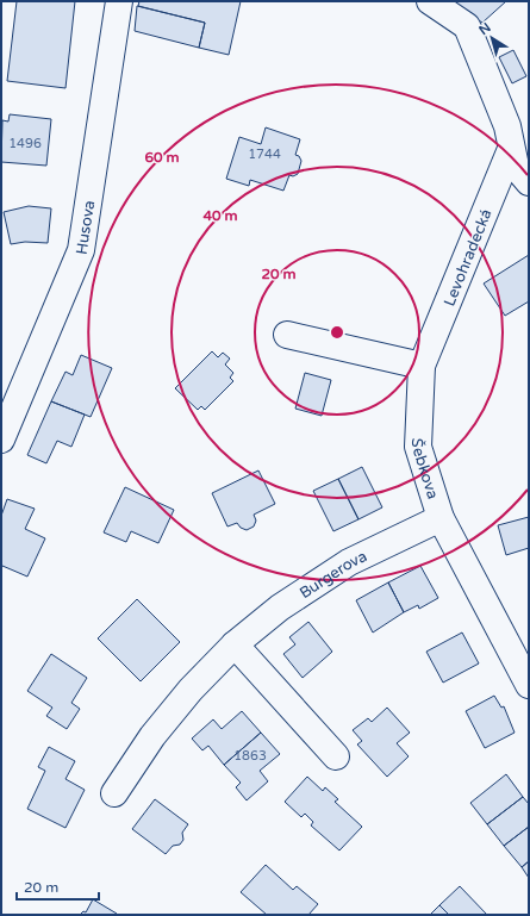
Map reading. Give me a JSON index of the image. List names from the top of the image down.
{
  "streets": {
    "street": [
      "Husova",
      "Levohradecká",
      "Šebkova",
      "Burgerova"
    ]
  },
  "crossings": [
    ["Levohradecká", "Šebkova"],
    ["Šebkova", "Burgerova"]
  ],
  "house_numbers": ["1496", "1744", "1863"],
  "scale_bar": "20 m",
  "north": "top left",
  "rings": ["60 m", "40 m", "20 m"]
}
